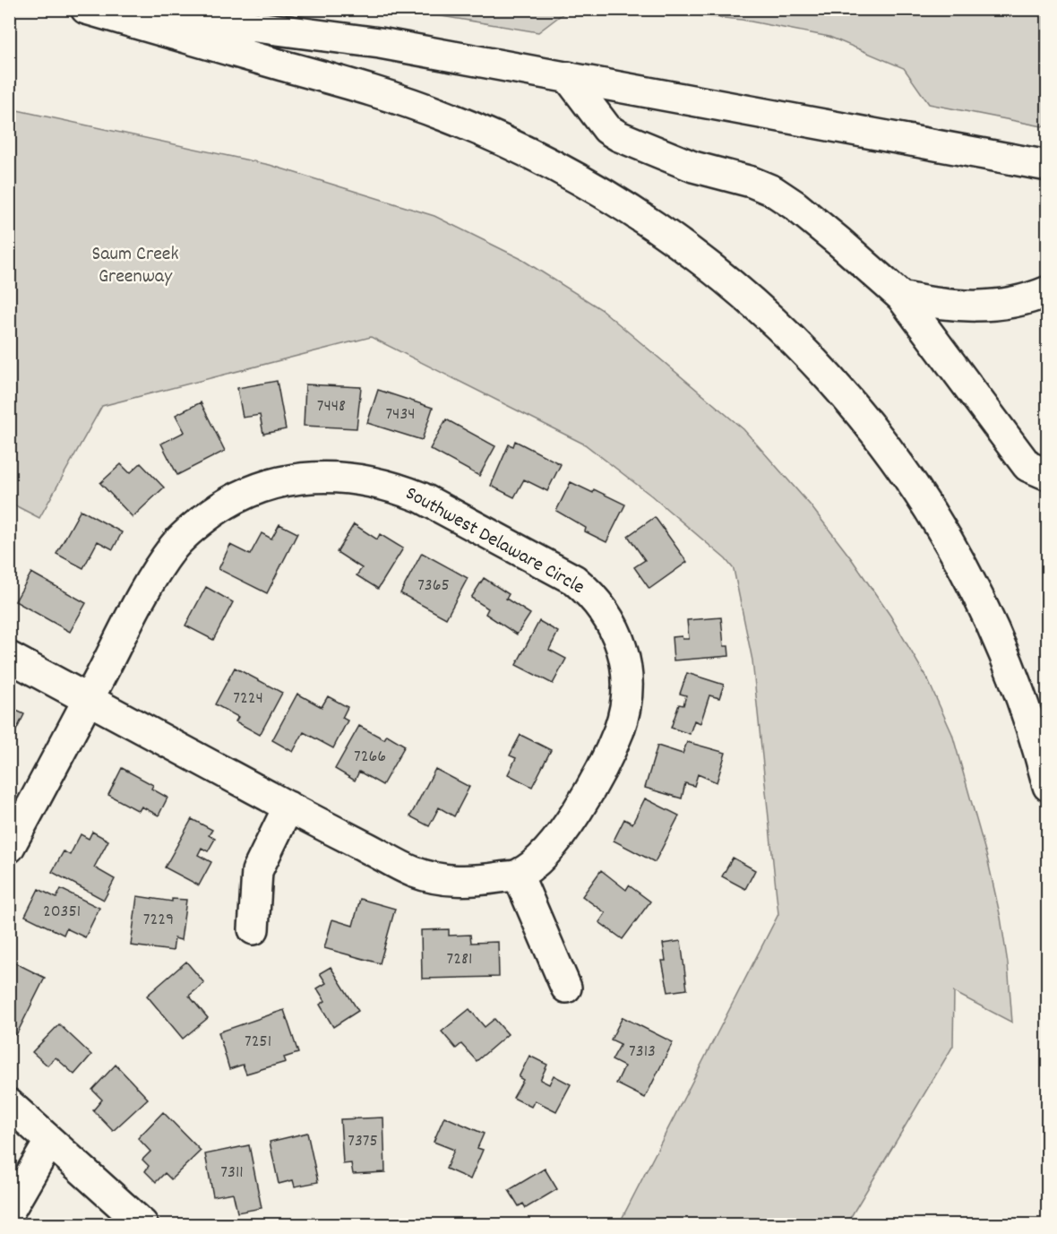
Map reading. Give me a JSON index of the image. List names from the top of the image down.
{
  "streets": {
    "main road": ["Southwest Delaware Circle"]
  },
  "parks": ["Saum Creek Greenway"],
  "house_numbers": [
    "7448",
    "7434",
    "7365",
    "7224",
    "7266",
    "20351",
    "7229",
    "7281",
    "7251",
    "7313",
    "7375",
    "7311"
  ]
}
